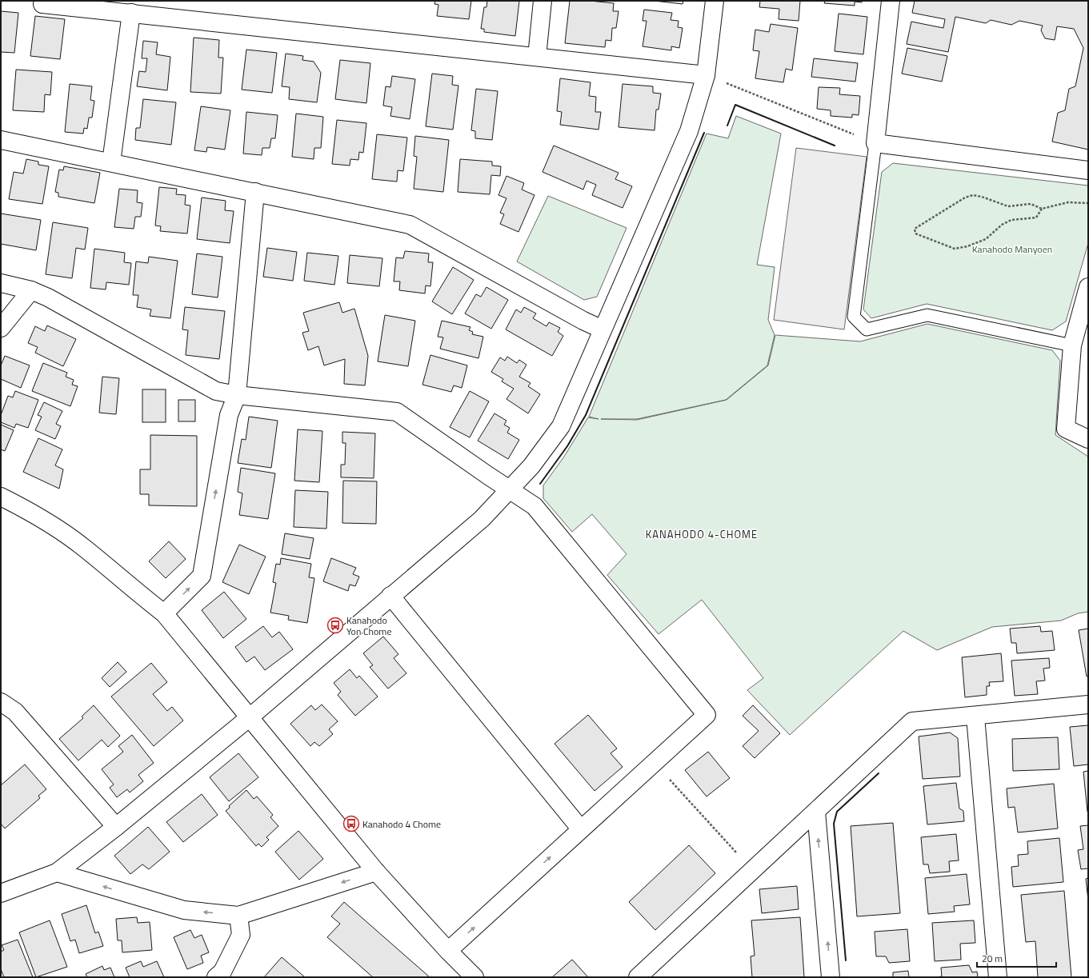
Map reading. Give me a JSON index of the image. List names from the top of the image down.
{
  "districts": ["KANAHODO 4-CHOME"],
  "parks": ["Kanahodo Manyoen"],
  "places": {
    "bus stop": ["Kanahodo Yon Chome", "Kanahodo 4 Chome"]
  },
  "scale_bar": "20 m"
}
